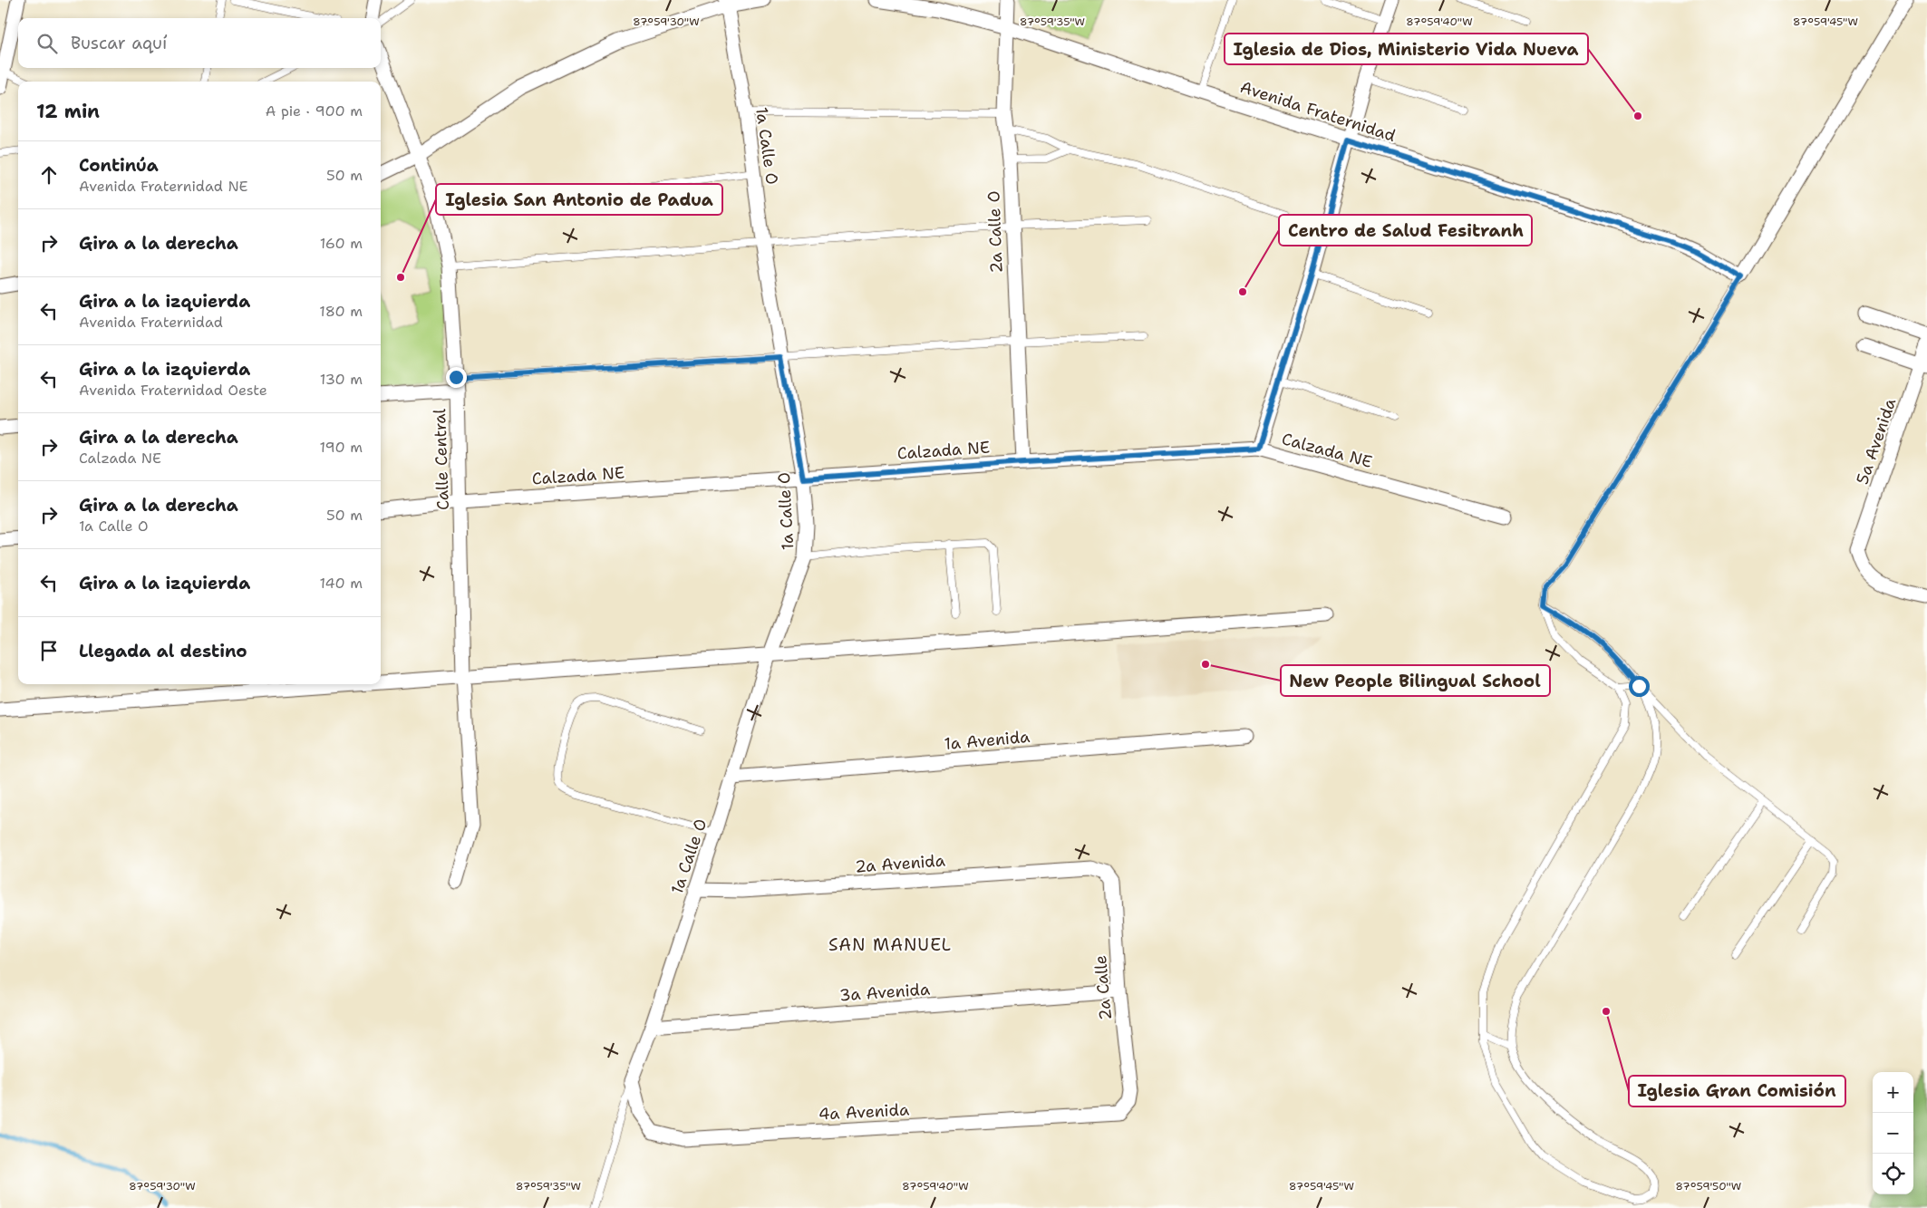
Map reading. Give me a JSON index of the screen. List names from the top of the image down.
{
  "streets": {
    "street": [
      "Avenida Fraternidad",
      "1a Calle O",
      "2a Calle O",
      "5a Avenida",
      "Calzada NE",
      "Calle Central",
      "1a Avenida",
      "2a Avenida",
      "2a Calle",
      "3a Avenida",
      "4a Avenida"
    ]
  },
  "crossings": [
    ["Avenida Fraternidad", "2a Calle O"],
    ["1a Calle O", "Calzada NE"],
    ["1a Calle O", "1a Avenida"],
    ["1a Calle O", "2a Avenida"],
    ["1a Calle O", "3a Avenida"],
    ["1a Calle O", "4a Avenida"],
    ["2a Calle O", "Calzada NE"],
    ["Calzada NE", "Calle Central"],
    ["2a Avenida", "2a Calle"],
    ["2a Calle", "3a Avenida"],
    ["2a Calle", "4a Avenida"]
  ],
  "districts": ["SAN MANUEL"],
  "places": [
    "Iglesia de Dios, Ministerio Vida Nueva",
    "Iglesia San Antonio de Padua",
    "Centro de Salud Fesitranh",
    "New People Bilingual School",
    "Iglesia Gran Comisión"
  ],
  "page": {
    "search": "Buscar aquí",
    "heading": ["12 min", "A pie · 900 m"],
    "list": [
      ["Continúa", "Avenida Fraternidad NE", "50 m"],
      ["Gira a la derecha", "160 m"],
      ["Gira a la izquierda", "Avenida Fraternidad", "180 m"],
      ["Gira a la izquierda", "Avenida Fraternidad Oeste", "130 m"],
      ["Gira a la derecha", "Calzada NE", "190 m"],
      ["Gira a la derecha", "1a Calle O", "50 m"],
      ["Gira a la izquierda", "140 m"],
      "Llegada al destino"
    ],
    "map_buttons": ["+", "−"]
  },
  "coordinates": [
    "87°59'30\"W",
    "87°59'35\"W",
    "87°59'40\"W",
    "87°59'45\"W",
    "87°59'50\"W"
  ]
}
